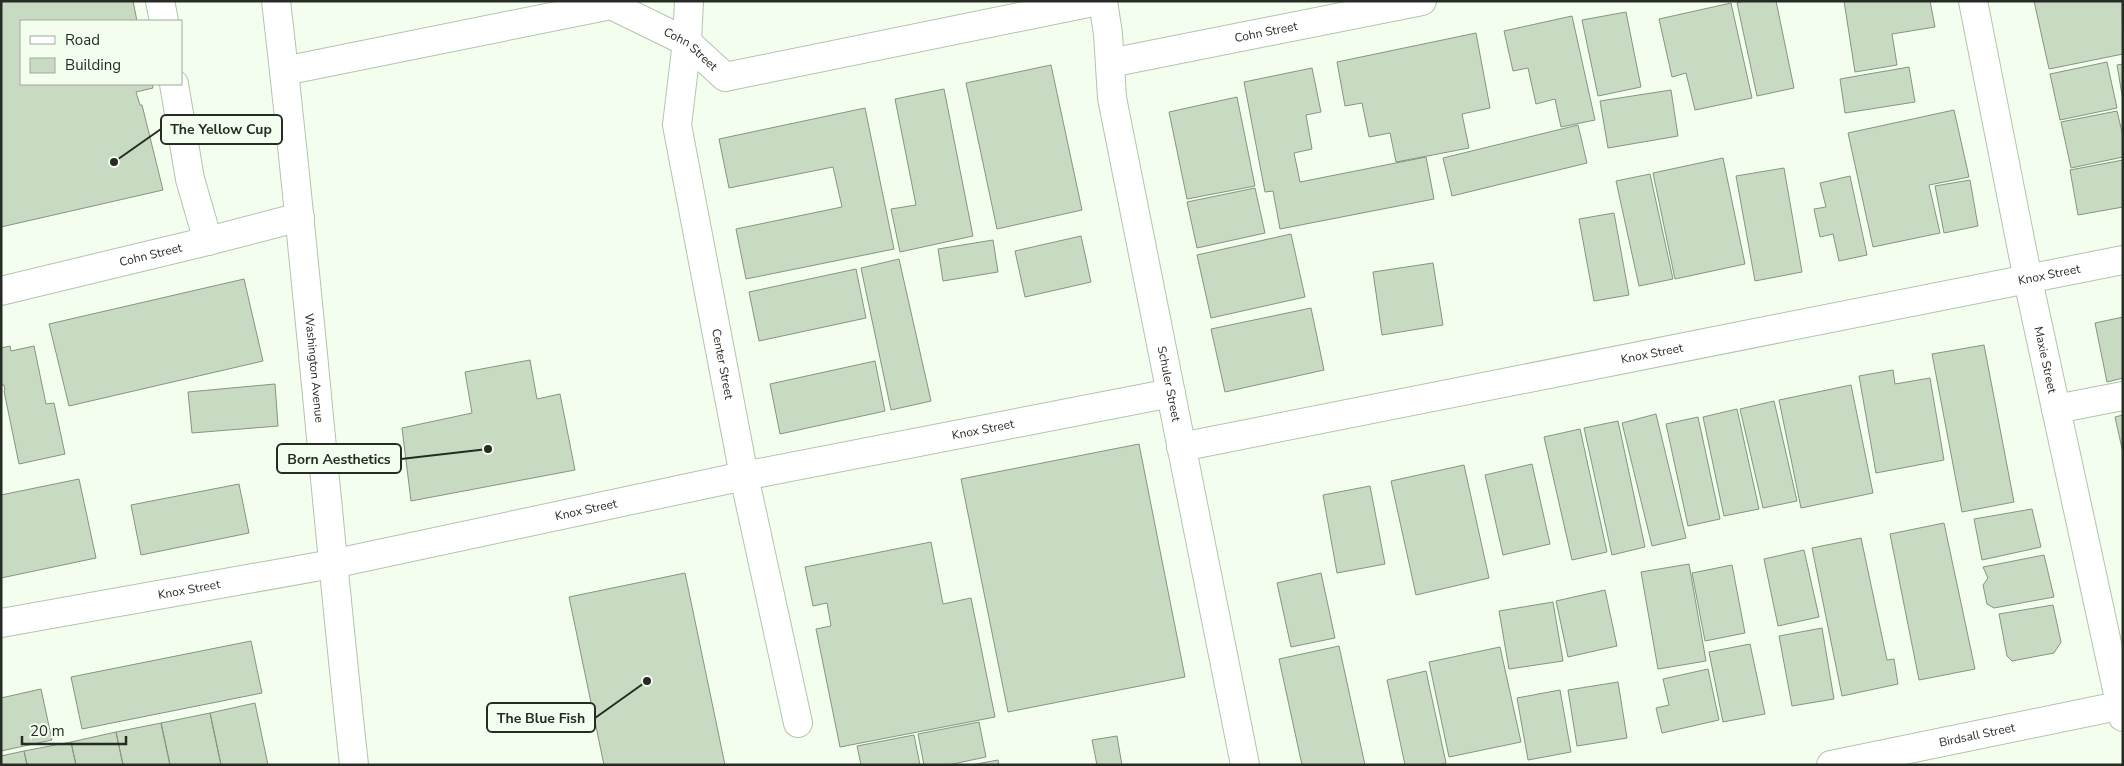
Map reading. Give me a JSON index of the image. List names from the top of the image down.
{
  "streets": {
    "street": [
      "Cohn Street",
      "Knox Street",
      "Maxie Street",
      "Center Street",
      "Washington Avenue",
      "Schuler Street",
      "Birdsall Street"
    ]
  },
  "crossings": [
    ["Cohn Street", "Center Street"],
    ["Cohn Street", "Washington Avenue"],
    ["Cohn Street", "Schuler Street"],
    ["Knox Street", "Maxie Street"],
    ["Knox Street", "Center Street"],
    ["Knox Street", "Washington Avenue"],
    ["Knox Street", "Schuler Street"],
    ["Maxie Street", "Birdsall Street"]
  ],
  "places": ["The Yellow Cup", "Born Aesthetics", "The Blue Fish"],
  "legend": ["Road", "Building"],
  "scale_bar": "20 m"
}
